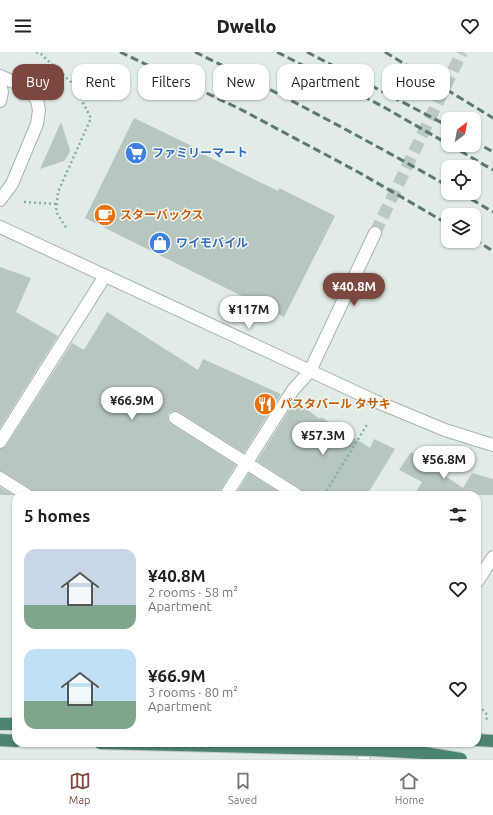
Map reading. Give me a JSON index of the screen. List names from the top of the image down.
{
  "places": {
    "supermarket": ["ファミリーマート"],
    "cafe": ["スターバックス"],
    "shop": ["ワイモバイル"],
    "restaurant": ["パスタバール タサキ"]
  },
  "north": "top right",
  "page": {
    "header": "Dwello",
    "chip": [
      "Buy",
      "Rent",
      "Filters",
      "New",
      "Apartment",
      "House"
    ],
    "price": [
      "¥40.8M",
      "¥117M",
      "¥66.9M",
      "¥57.3M",
      "¥56.8M"
    ],
    "heading": "5 homes",
    "list": [
      {
        "name": "¥40.8M",
        "note": "2 rooms · 58 m² · Apartment"
      },
      {
        "name": "¥66.9M",
        "note": "3 rooms · 80 m² · Apartment"
      }
    ],
    "tabs": ["Map", "Saved", "Home"]
  }
}
